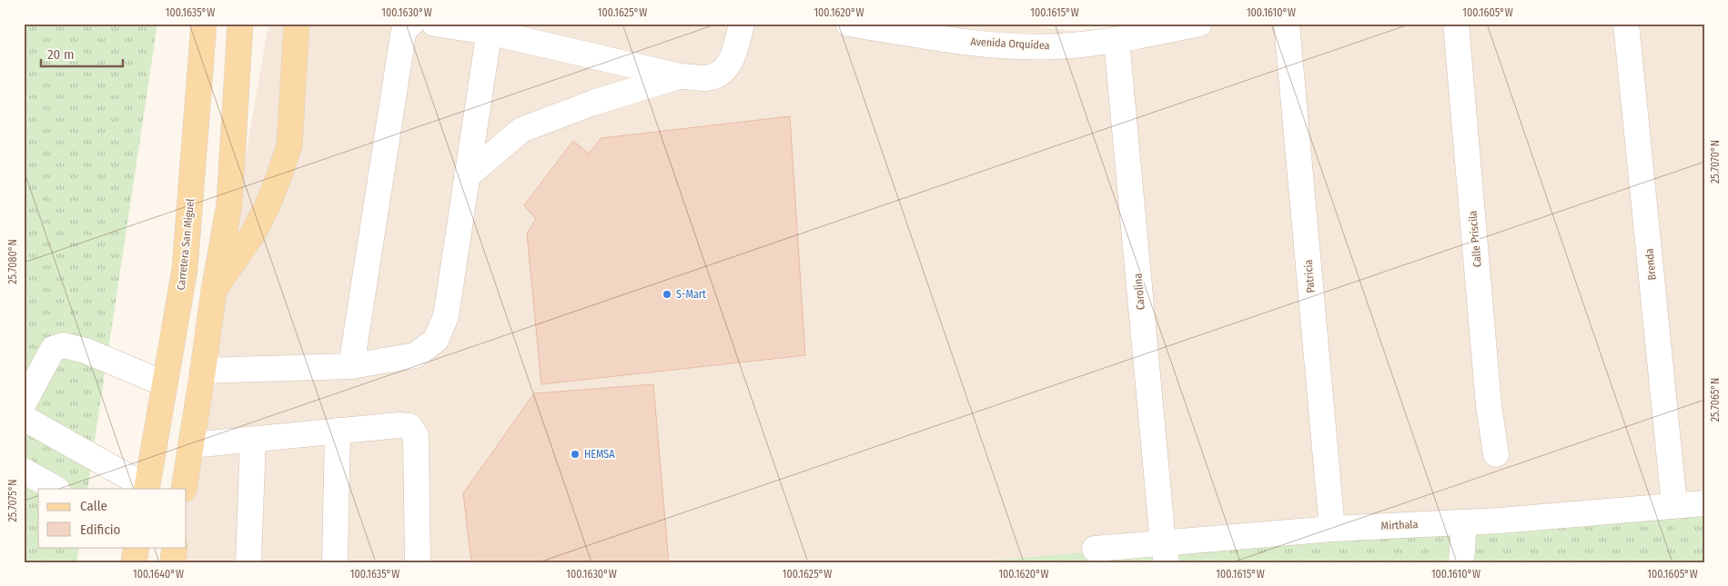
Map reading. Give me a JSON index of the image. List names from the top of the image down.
{
  "streets": {
    "main road": ["Carretera San Miguel"],
    "street": [
      "Avenida Orquídea",
      "Calle Priscila",
      "Brenda",
      "Patricia",
      "Carolina",
      "Mirthala"
    ]
  },
  "crossings": [
    ["Avenida Orquídea", "Carolina"],
    ["Brenda", "Mirthala"],
    ["Patricia", "Mirthala"],
    ["Carolina", "Mirthala"]
  ],
  "places": ["S-Mart", "HEMSA"],
  "legend": ["Calle", "Edificio"],
  "scale_bar": "20 m",
  "coordinates": [
    "100.1635°W",
    "100.1630°W",
    "100.1625°W",
    "100.1620°W",
    "100.1615°W",
    "100.1610°W",
    "100.1605°W",
    "25.7070°N",
    "25.7080°N",
    "25.7065°N",
    "25.7075°N",
    "100.1640°W"
  ]
}
